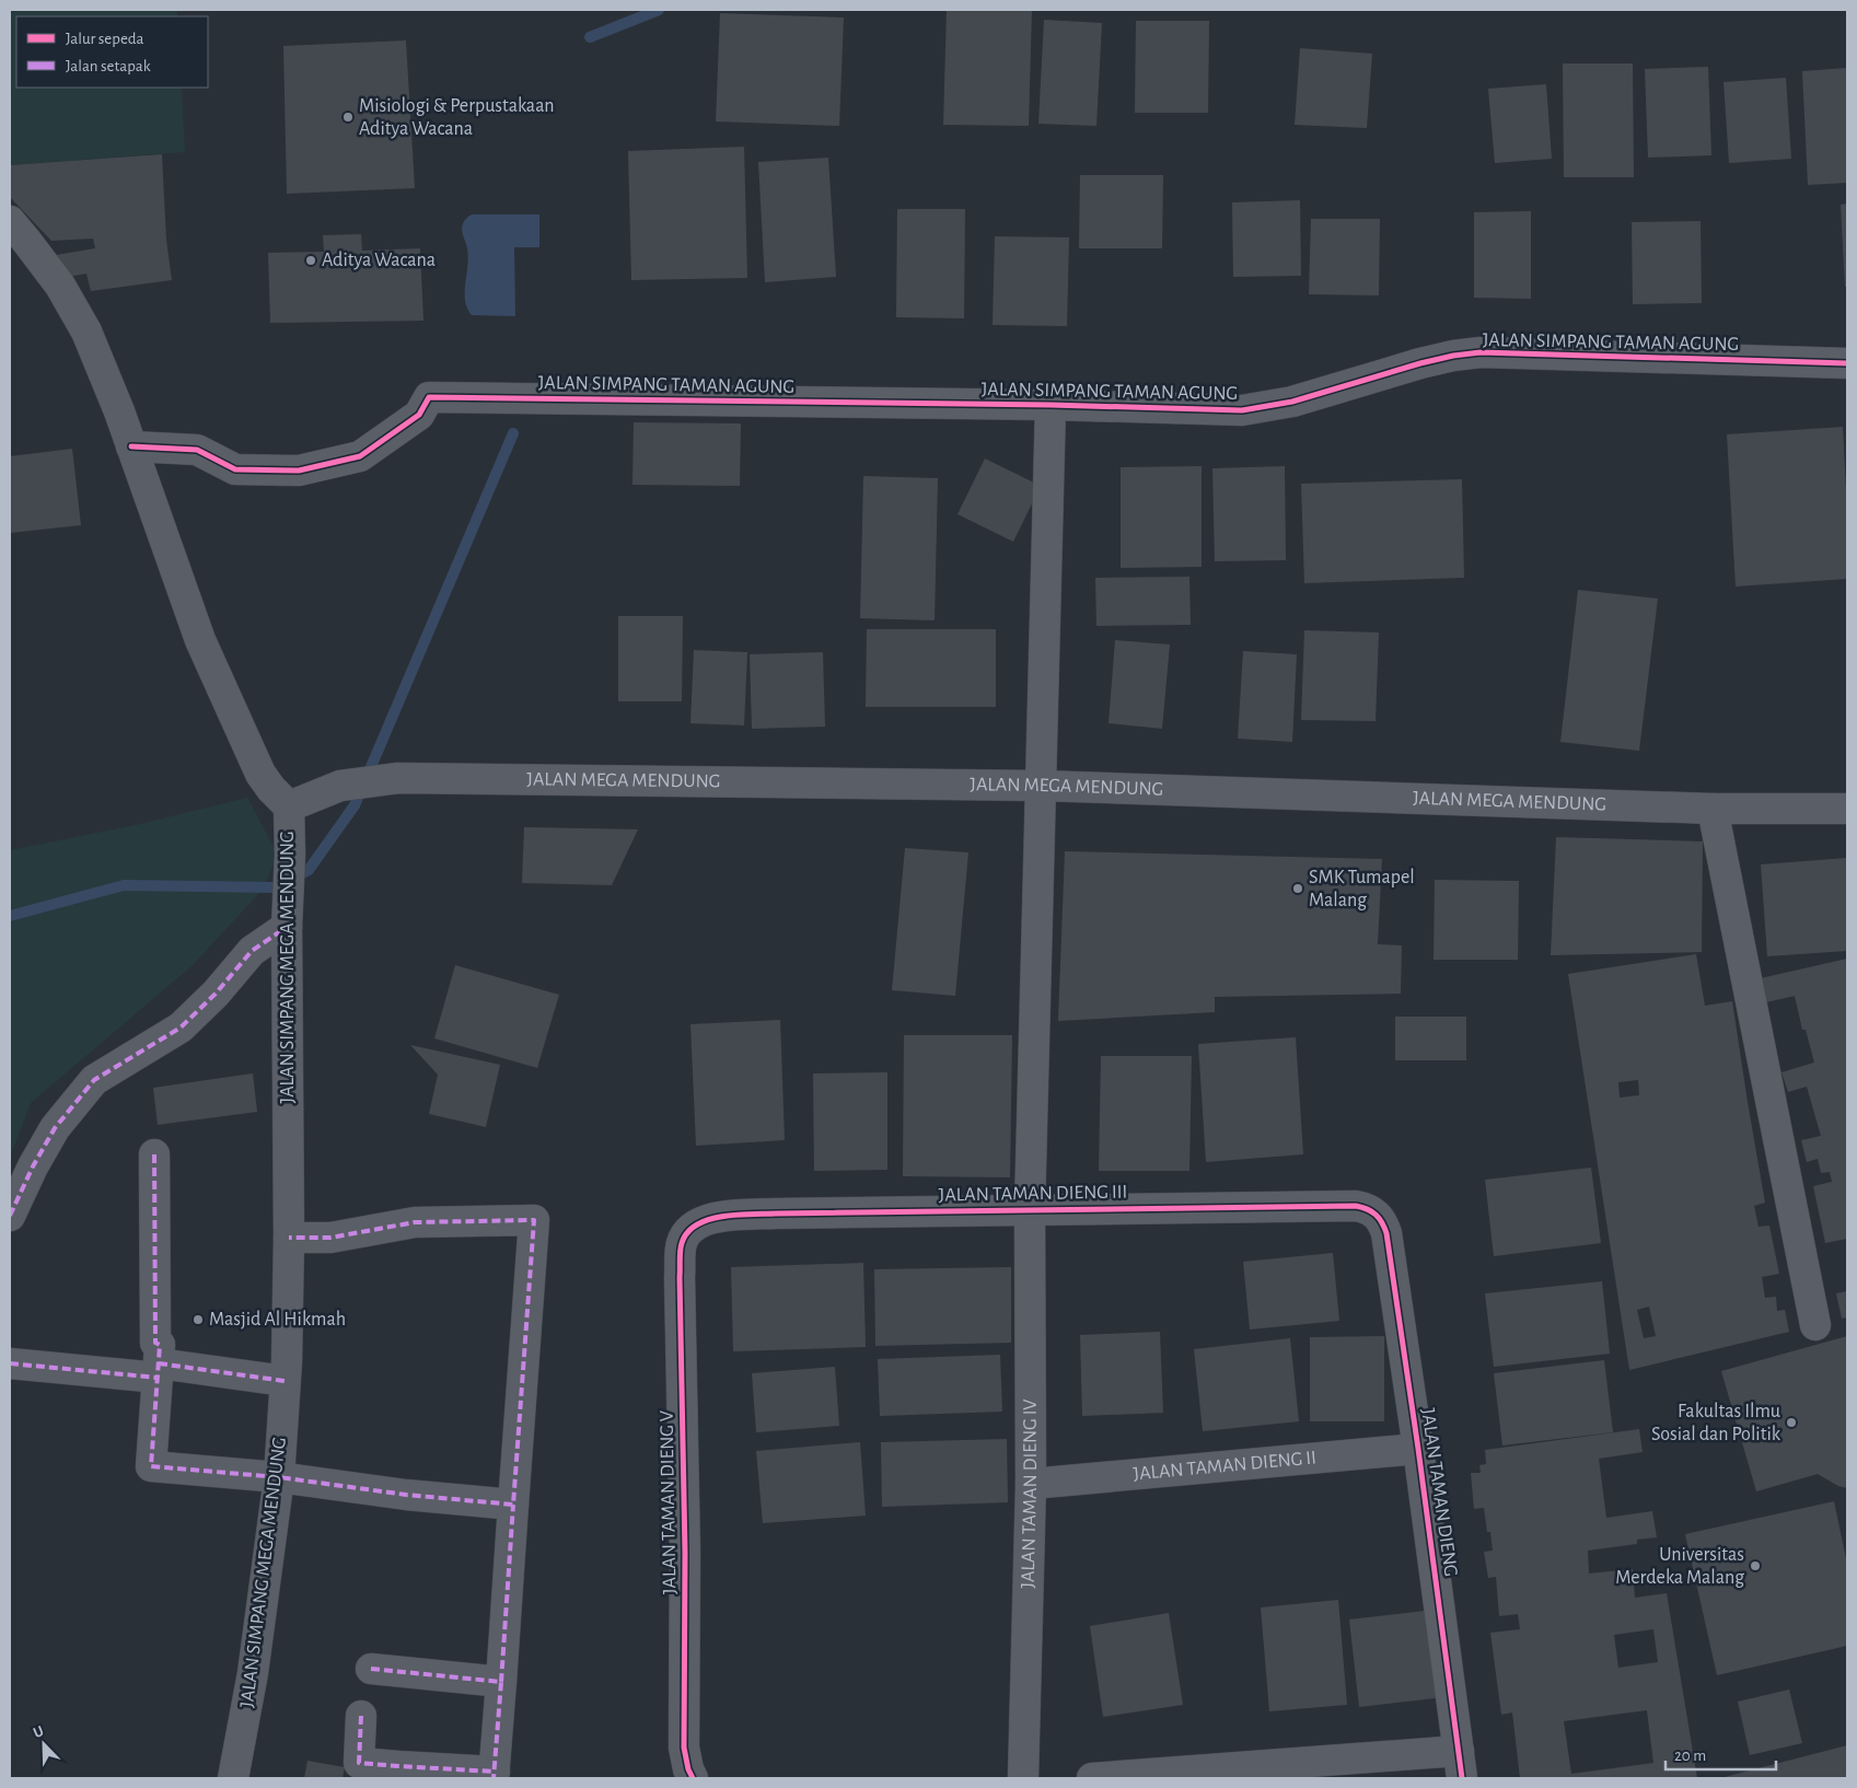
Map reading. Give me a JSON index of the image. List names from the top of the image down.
{
  "streets": {
    "street": [
      "JALAN SIMPANG TAMAN AGUNG",
      "JALAN MEGA MENDUNG",
      "JALAN SIMPANG MEGA MENDUNG",
      "JALAN TAMAN DIENG III",
      "JALAN TAMAN DIENG II",
      "JALAN TAMAN DIENG",
      "JALAN TAMAN DIENG IV",
      "JALAN TAMAN DIENG V"
    ]
  },
  "crossings": [
    ["JALAN SIMPANG TAMAN AGUNG", "JALAN SIMPANG MEGA MENDUNG"],
    ["JALAN SIMPANG TAMAN AGUNG", "JALAN TAMAN DIENG IV"],
    ["JALAN MEGA MENDUNG", "JALAN SIMPANG MEGA MENDUNG"],
    ["JALAN MEGA MENDUNG", "JALAN TAMAN DIENG IV"],
    ["JALAN TAMAN DIENG III", "JALAN TAMAN DIENG"],
    ["JALAN TAMAN DIENG III", "JALAN TAMAN DIENG IV"],
    ["JALAN TAMAN DIENG III", "JALAN TAMAN DIENG V"],
    ["JALAN TAMAN DIENG II", "JALAN TAMAN DIENG"],
    ["JALAN TAMAN DIENG II", "JALAN TAMAN DIENG IV"]
  ],
  "places": [
    "Misiologi & Perpustakaan Aditya Wacana",
    "Aditya Wacana",
    "SMK Tumapel Malang",
    "Masjid Al Hikmah",
    "Fakultas Ilmu Sosial dan Politik",
    "Universitas Merdeka Malang"
  ],
  "legend": ["Jalur sepeda", "Jalan setapak"],
  "scale_bar": "20 m",
  "north": "top left"
}
